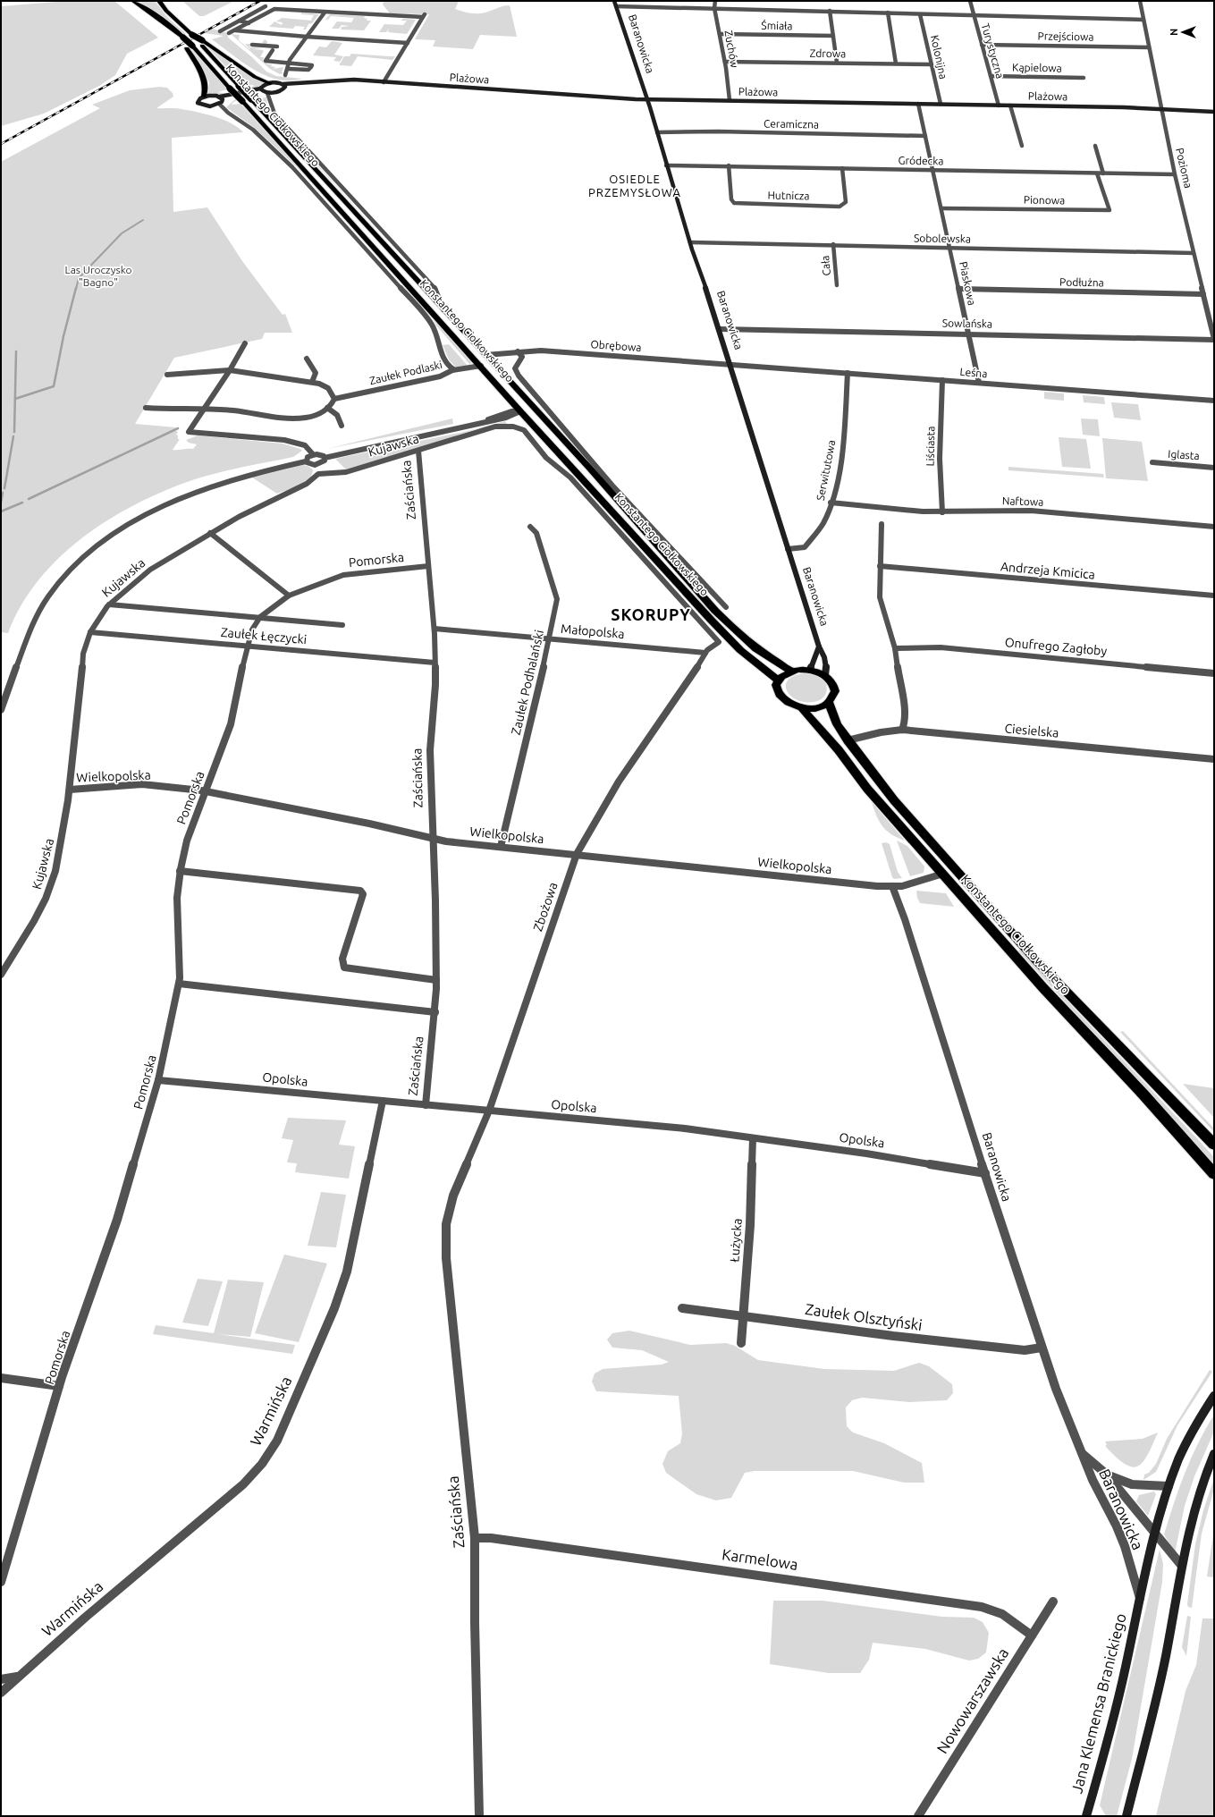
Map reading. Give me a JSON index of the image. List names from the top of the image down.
{
  "streets": {
    "highway": ["Konstantego Ciołkowskiego"],
    "street": [
      "Śmiała",
      "Przejściowa",
      "Baranowicka",
      "Zuchów",
      "Turystyczna",
      "Zdrowa",
      "Kolonijna",
      "Kąpielowa",
      "Plażowa",
      "Ceramiczna",
      "Gródecka",
      "Pozioma",
      "Hutnicza",
      "Pionowa",
      "Sobolewska",
      "Cała",
      "Podłużna",
      "Piaskowa",
      "Sowlańska",
      "Obrębowa",
      "Zaułek Podlaski",
      "Leśna",
      "Kujawska",
      "Liściasta",
      "Iglasta",
      "Serwitutowa",
      "Zaściańska",
      "Naftowa",
      "Pomorska",
      "Andrzeja Kmicica",
      "Małopolska",
      "Zaułek Łęczycki",
      "Onufrego Zagłoby",
      "Zaułek Podhalański",
      "Ciesielska",
      "Wielkopolska",
      "Zbożowa",
      "Opolska",
      "Łużycka",
      "Zaułek Olsztyński",
      "Warmińska",
      "Karmelowa",
      "Nowowarszawska",
      "Jana Klemensa Branickiego"
    ]
  },
  "crossings": [
    ["Śmiała", "Zuchów"],
    ["Przejściowa", "Turystyczna"],
    ["Przejściowa", "Pozioma"],
    ["Baranowicka", "Plażowa"],
    ["Baranowicka", "Konstantego Ciołkowskiego"],
    ["Baranowicka", "Ceramiczna"],
    ["Baranowicka", "Gródecka"],
    ["Baranowicka", "Sobolewska"],
    ["Baranowicka", "Sowlańska"],
    ["Baranowicka", "Obrębowa"],
    ["Baranowicka", "Leśna"],
    ["Baranowicka", "Serwitutowa"],
    ["Baranowicka", "Wielkopolska"],
    ["Baranowicka", "Opolska"],
    ["Baranowicka", "Zaułek Olsztyński"],
    ["Baranowicka", "Jana Klemensa Branickiego"],
    ["Zuchów", "Zdrowa"],
    ["Zuchów", "Plażowa"],
    ["Turystyczna", "Kąpielowa"],
    ["Turystyczna", "Plażowa"],
    ["Zdrowa", "Kolonijna"],
    ["Kolonijna", "Plażowa"],
    ["Plażowa", "Pozioma"],
    ["Plażowa", "Piaskowa"],
    ["Konstantego Ciołkowskiego", "Obrębowa"],
    ["Konstantego Ciołkowskiego", "Zaułek Podlaski"],
    ["Konstantego Ciołkowskiego", "Ciesielska"],
    ["Konstantego Ciołkowskiego", "Wielkopolska"],
    ["Ceramiczna", "Piaskowa"],
    ["Gródecka", "Pozioma"],
    ["Gródecka", "Hutnicza"],
    ["Gródecka", "Pionowa"],
    ["Gródecka", "Piaskowa"],
    ["Pozioma", "Sobolewska"],
    ["Pozioma", "Podłużna"],
    ["Pozioma", "Sowlańska"],
    ["Pionowa", "Piaskowa"],
    ["Sobolewska", "Cała"],
    ["Sobolewska", "Piaskowa"],
    ["Podłużna", "Piaskowa"],
    ["Piaskowa", "Sowlańska"],
    ["Piaskowa", "Leśna"],
    ["Obrębowa", "Leśna"],
    ["Leśna", "Liściasta"],
    ["Leśna", "Serwitutowa"],
    ["Kujawska", "Zaściańska"],
    ["Kujawska", "Zaułek Łęczycki"],
    ["Kujawska", "Wielkopolska"],
    ["Kujawska", "Zbożowa"],
    ["Liściasta", "Naftowa"],
    ["Serwitutowa", "Naftowa"],
    ["Zaściańska", "Pomorska"],
    ["Zaściańska", "Małopolska"],
    ["Zaściańska", "Zaułek Łęczycki"],
    ["Zaściańska", "Wielkopolska"],
    ["Zaściańska", "Zbożowa"],
    ["Zaściańska", "Opolska"],
    ["Zaściańska", "Karmelowa"],
    ["Pomorska", "Zaułek Łęczycki"],
    ["Pomorska", "Wielkopolska"],
    ["Pomorska", "Opolska"],
    ["Małopolska", "Zaułek Podhalański"],
    ["Małopolska", "Zbożowa"],
    ["Zaułek Podhalański", "Wielkopolska"],
    ["Wielkopolska", "Zbożowa"],
    ["Zbożowa", "Opolska"],
    ["Opolska", "Łużycka"],
    ["Opolska", "Warmińska"],
    ["Łużycka", "Zaułek Olsztyński"],
    ["Karmelowa", "Nowowarszawska"]
  ],
  "districts": ["OSIEDLE PRZEMYSŁOWA", "SKORUPY"],
  "parks": ["Las Uroczysko \"Bagno\""],
  "north": "left"
}
